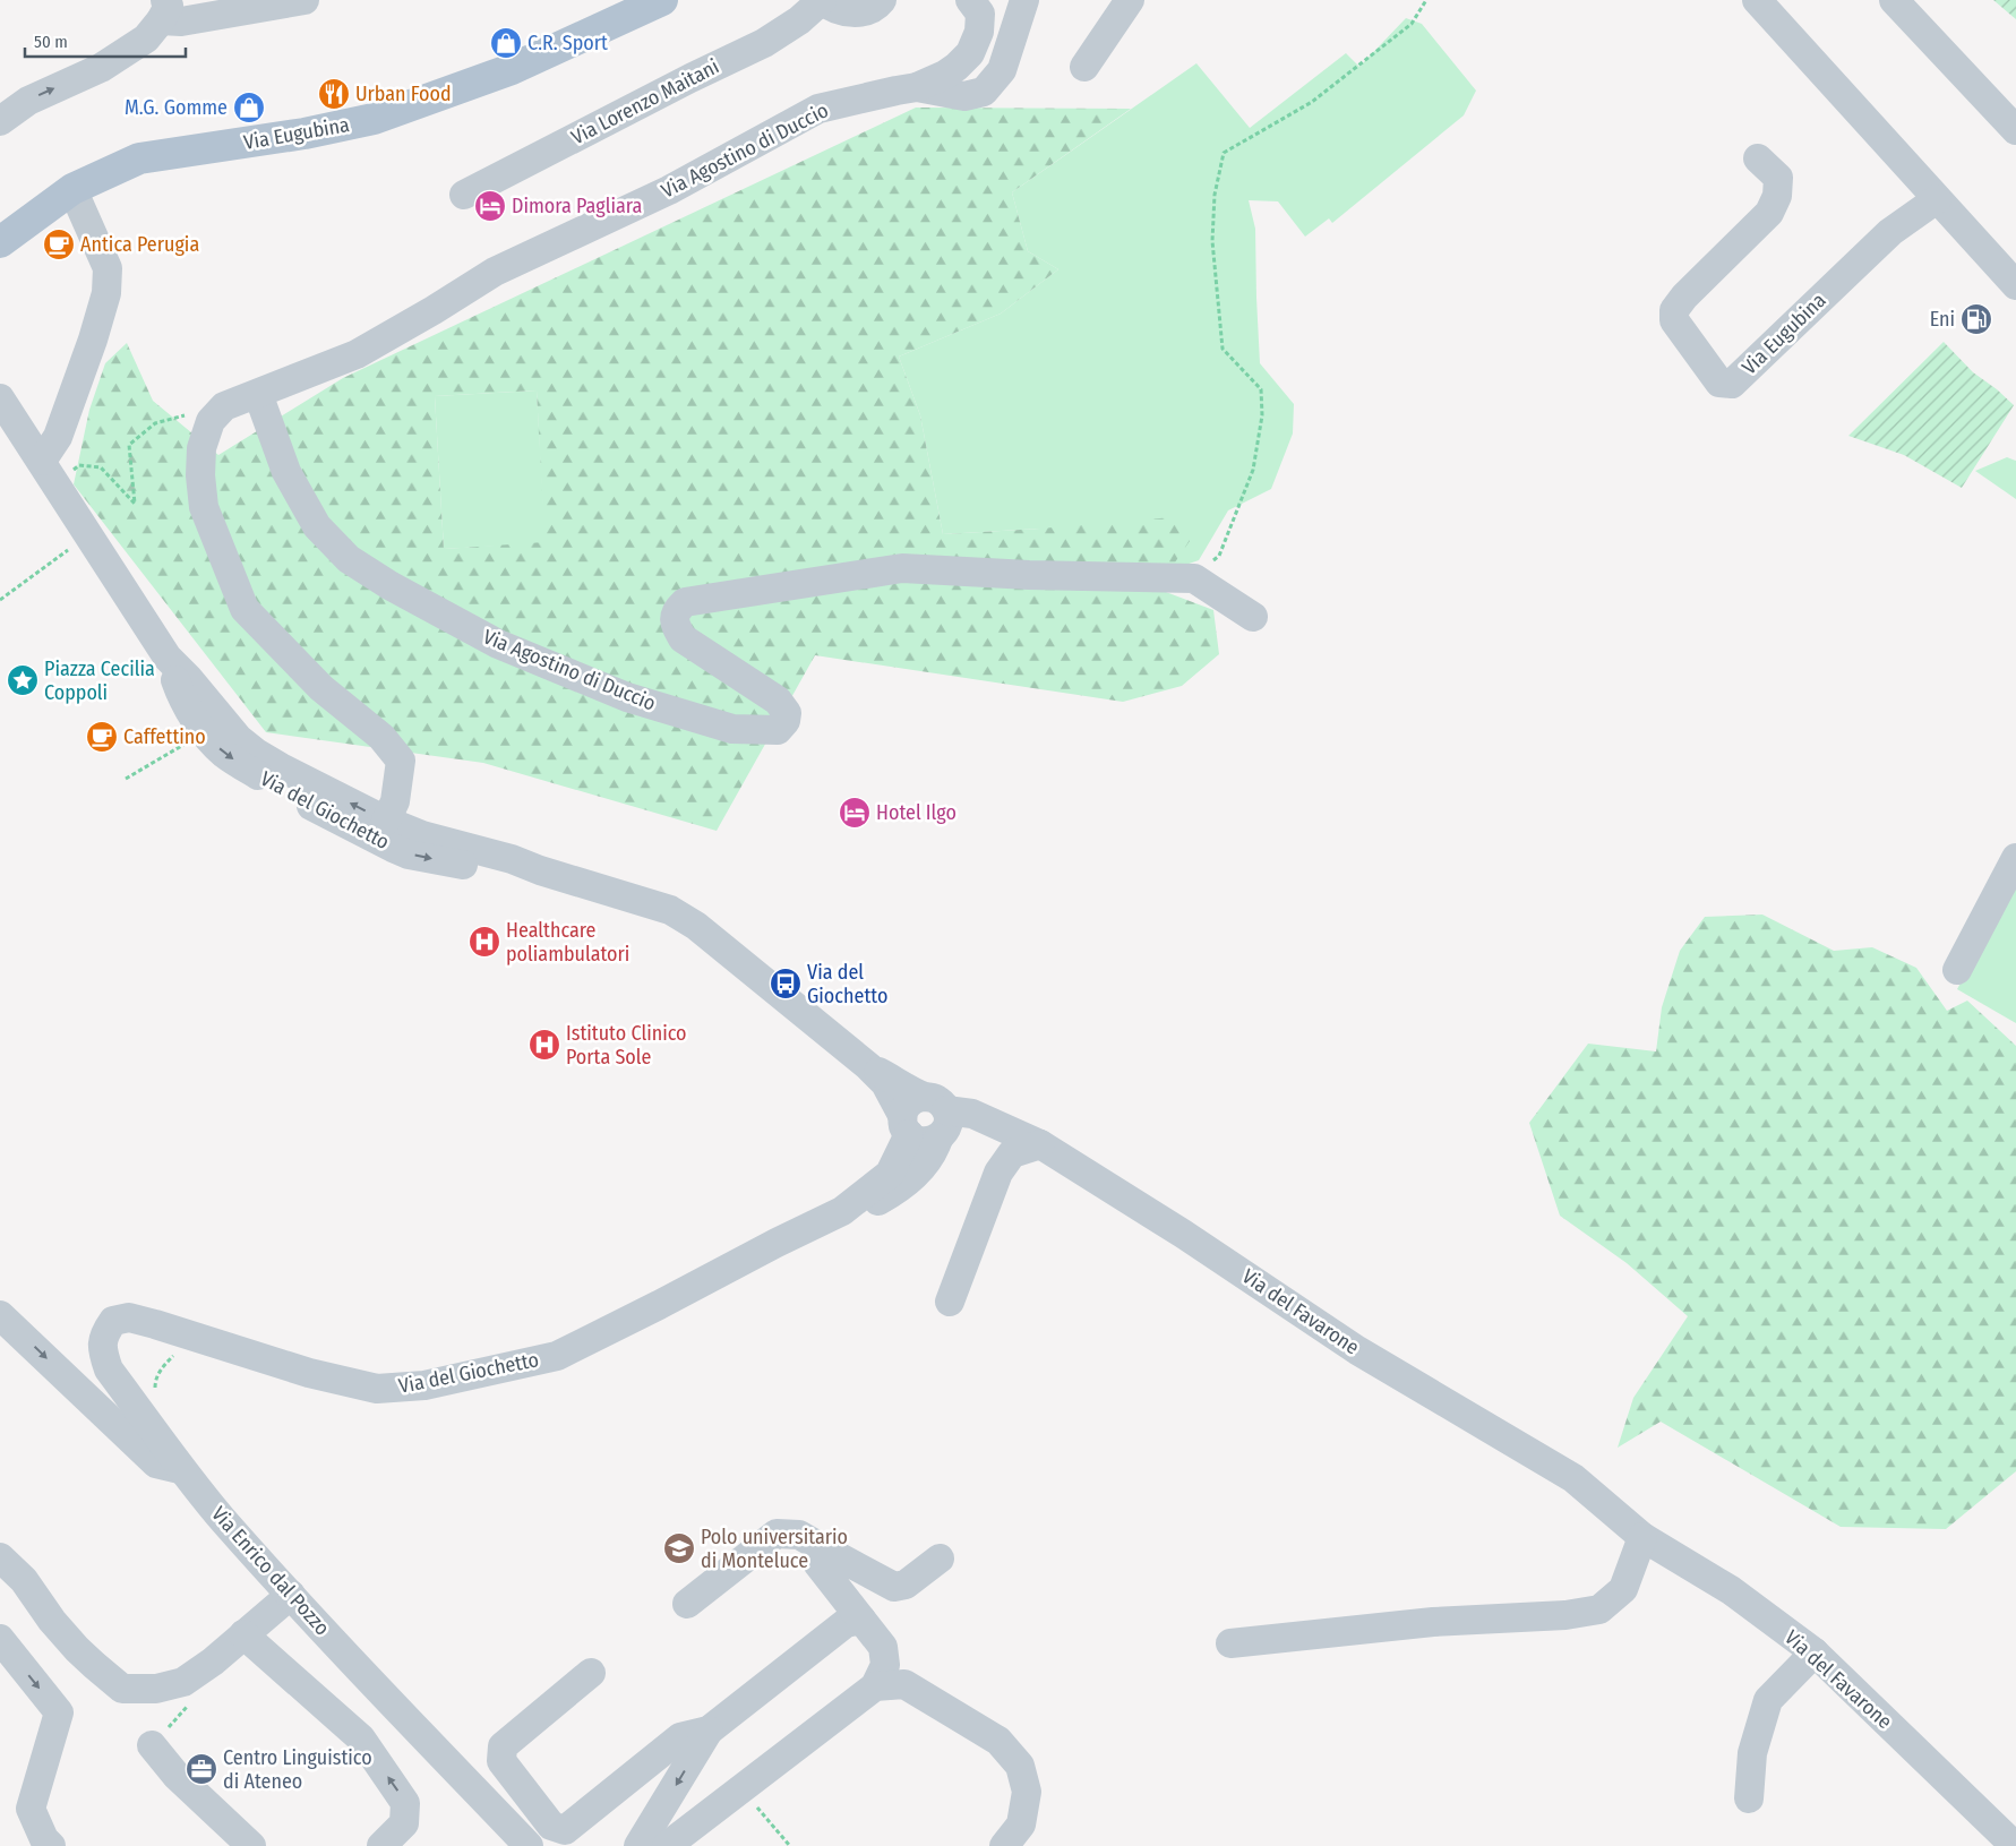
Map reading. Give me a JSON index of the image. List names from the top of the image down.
{
  "streets": {
    "main road": ["Via Eugubina"],
    "street": [
      "Via Lorenzo Maitani",
      "Via Agostino di Duccio",
      "Via del Giochetto",
      "Via del Favarone",
      "Via Enrico dal Pozzo"
    ]
  },
  "crossings": [
    ["Via del Giochetto", "Via del Favarone"],
    ["Via del Giochetto", "Via Enrico dal Pozzo"]
  ],
  "places": {
    "shop": ["C.R. Sport", "M.G. Gomme"],
    "restaurant": ["Urban Food"],
    "hotel": ["Dimora Pagliara", "Hotel Ilgo"],
    "cafe": ["Antica Perugia", "Caffettino"],
    "fuel station": ["Eni"],
    "place": ["Piazza Cecilia Coppoli"],
    "hospital": ["Healthcare poliambulatori", "Istituto Clinico Porta Sole"],
    "bus stop": ["Via del Giochetto"],
    "school or university": ["Polo universitario di Monteluce"],
    "office": ["Centro Linguistico di Ateneo"]
  },
  "scale_bar": "50 m"
}
